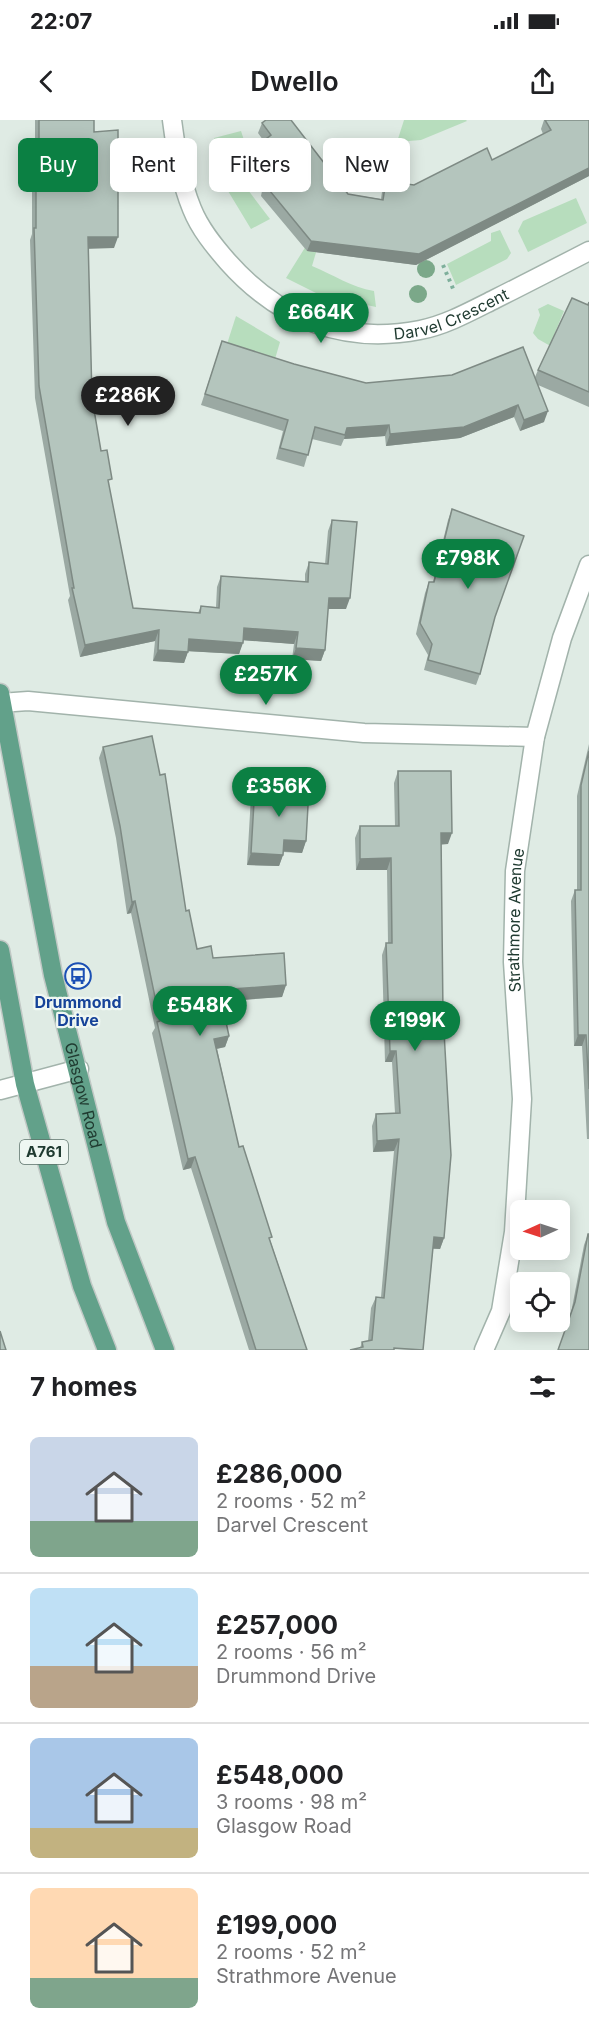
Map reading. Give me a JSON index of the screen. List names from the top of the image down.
{
  "streets": {
    "main road": ["Glasgow Road", "A761"],
    "street": ["Darvel Crescent", "Strathmore Avenue"]
  },
  "places": {
    "bus stop": ["Drummond Drive"]
  },
  "north": "left",
  "page": {
    "status": "22:07",
    "header": "Dwello",
    "chip": [
      "Buy",
      "Rent",
      "Filters",
      "New"
    ],
    "price": [
      "£664K",
      "£286K",
      "£798K",
      "£257K",
      "£356K",
      "£548K",
      "£199K"
    ],
    "heading": "7 homes",
    "list": [
      {
        "name": "£286,000",
        "note": "2 rooms · 52 m² · Darvel Crescent"
      },
      {
        "name": "£257,000",
        "note": "2 rooms · 56 m² · Drummond Drive"
      },
      {
        "name": "£548,000",
        "note": "3 rooms · 98 m² · Glasgow Road"
      },
      {
        "name": "£199,000",
        "note": "2 rooms · 52 m² · Strathmore Avenue"
      }
    ]
  }
}
